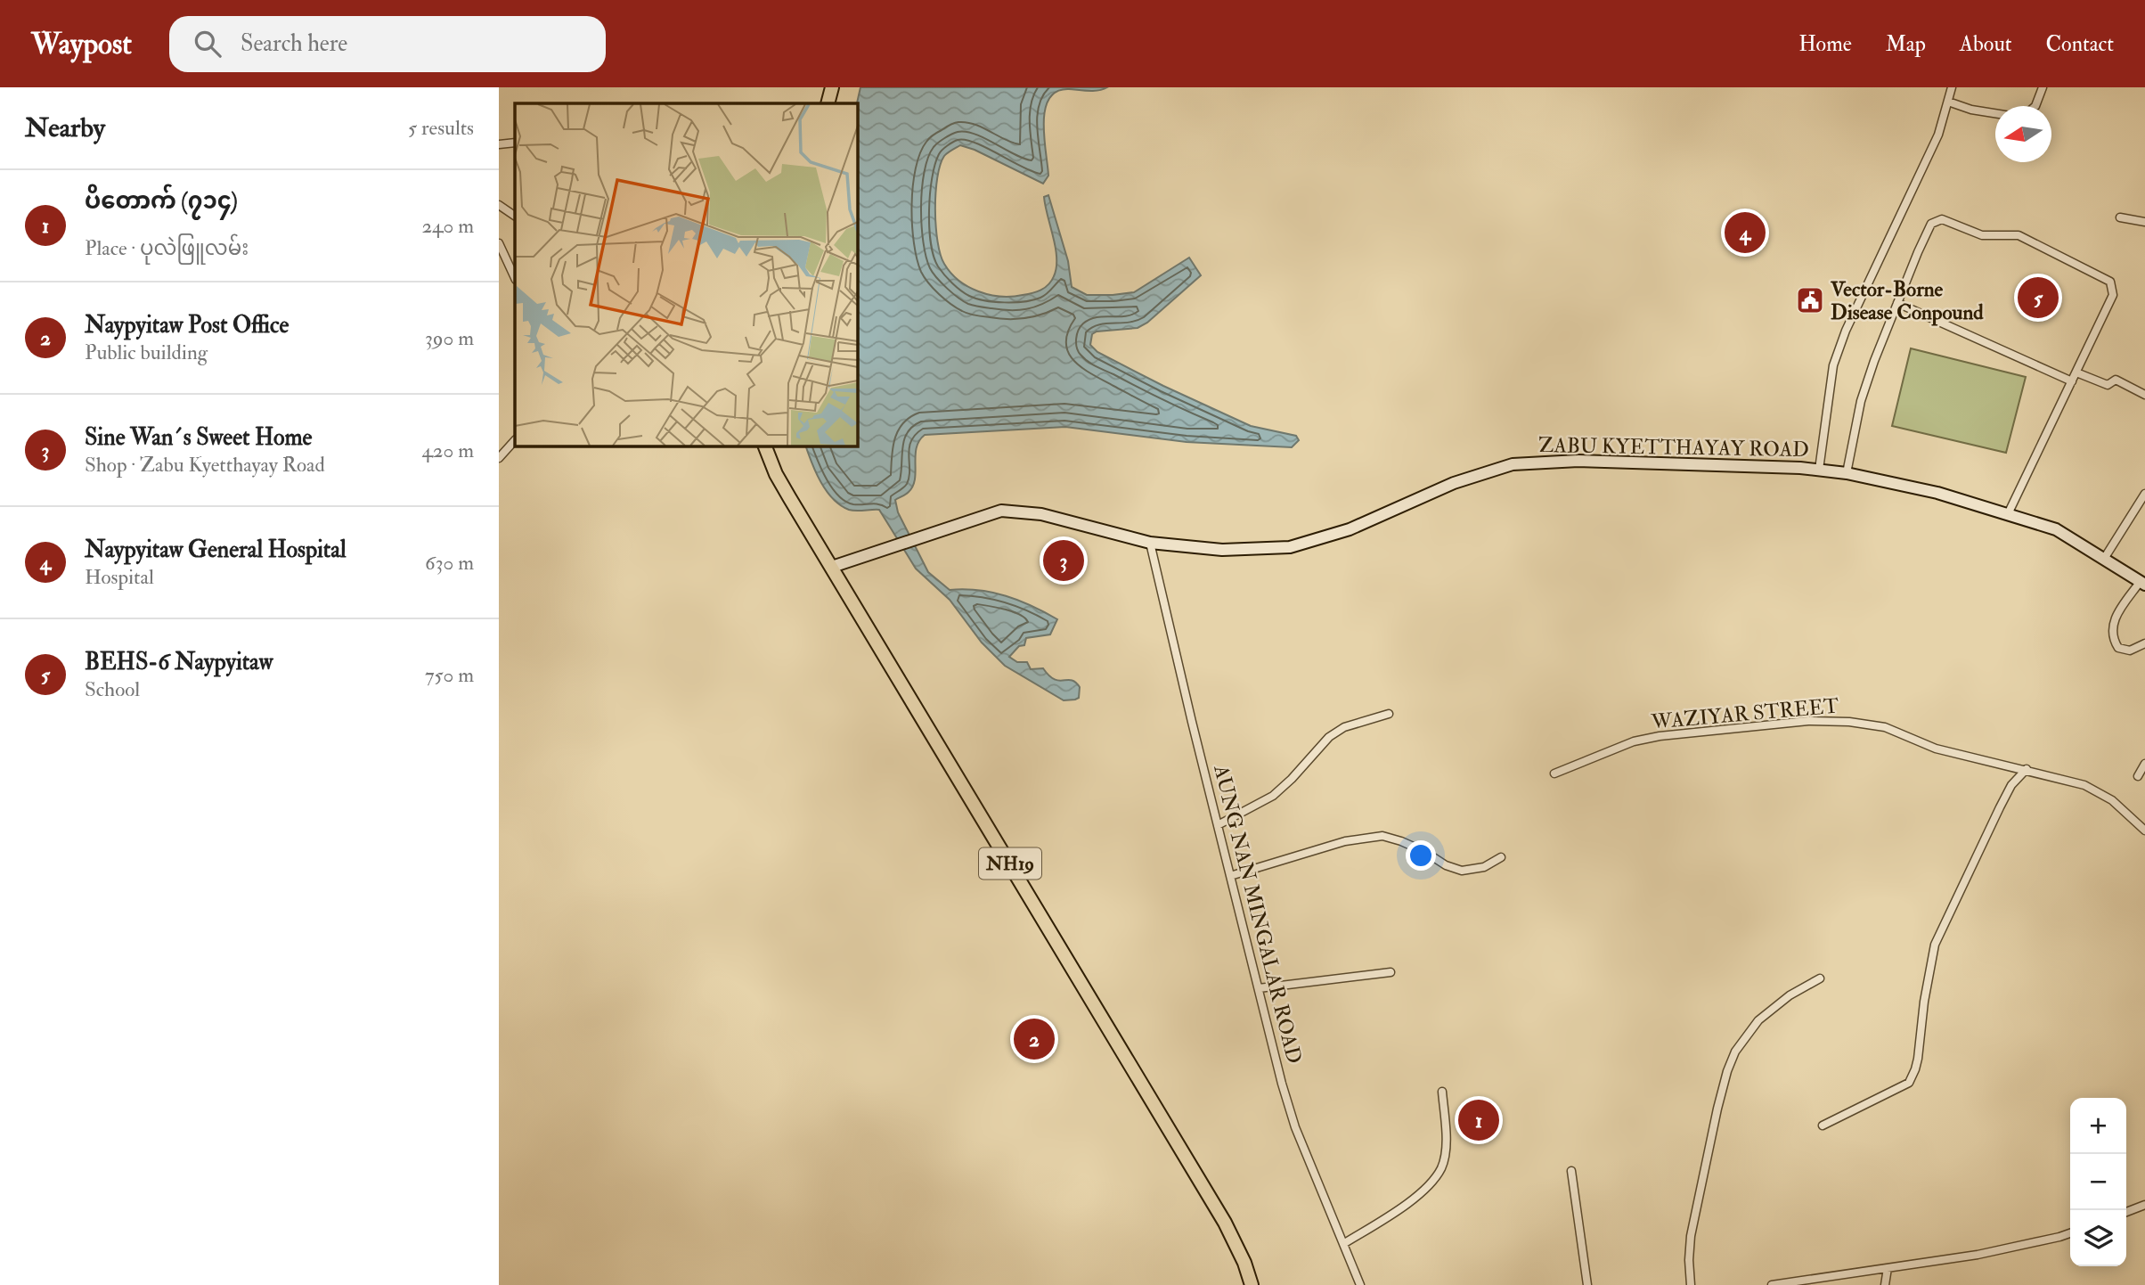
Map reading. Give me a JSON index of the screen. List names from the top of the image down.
{
  "streets": {
    "highway": ["NH19"],
    "main road": ["ZABU KYETTHAYAY ROAD"],
    "street": ["WAZIYAR STREET", "AUNG NAN MINGALAR ROAD"]
  },
  "crossings": [
    ["ZABU KYETTHAYAY ROAD", "NH19"],
    ["ZABU KYETTHAYAY ROAD", "AUNG NAN MINGALAR ROAD"]
  ],
  "places": {
    "public building": ["Vector-Borne Disease Conpound"]
  },
  "north": "left",
  "page": {
    "header": "Waypost",
    "search": "Search here",
    "nav": [
      "Home",
      "Map",
      "About",
      "Contact"
    ],
    "heading": ["Nearby", "5 results"],
    "list": [
      {
        "mark": "1",
        "name": "ပိတောက် (၇၁၄)",
        "note": "Place · ပုလဲဖြူလမ်း",
        "value": "240 m"
      },
      {
        "mark": "2",
        "name": "Naypyitaw Post Office",
        "note": "Public building",
        "value": "390 m"
      },
      {
        "mark": "3",
        "name": "Sine Wan´s Sweet Home",
        "note": "Shop · Zabu Kyetthayay Road",
        "value": "420 m"
      },
      {
        "mark": "4",
        "name": "Naypyitaw General Hospital",
        "note": "Hospital",
        "value": "630 m"
      },
      {
        "mark": "5",
        "name": "BEHS-6 Naypyitaw",
        "note": "School",
        "value": "750 m"
      }
    ],
    "pins": [
      "4",
      "5",
      "3",
      "2",
      "1"
    ],
    "map_buttons": ["+", "−"]
  }
}
